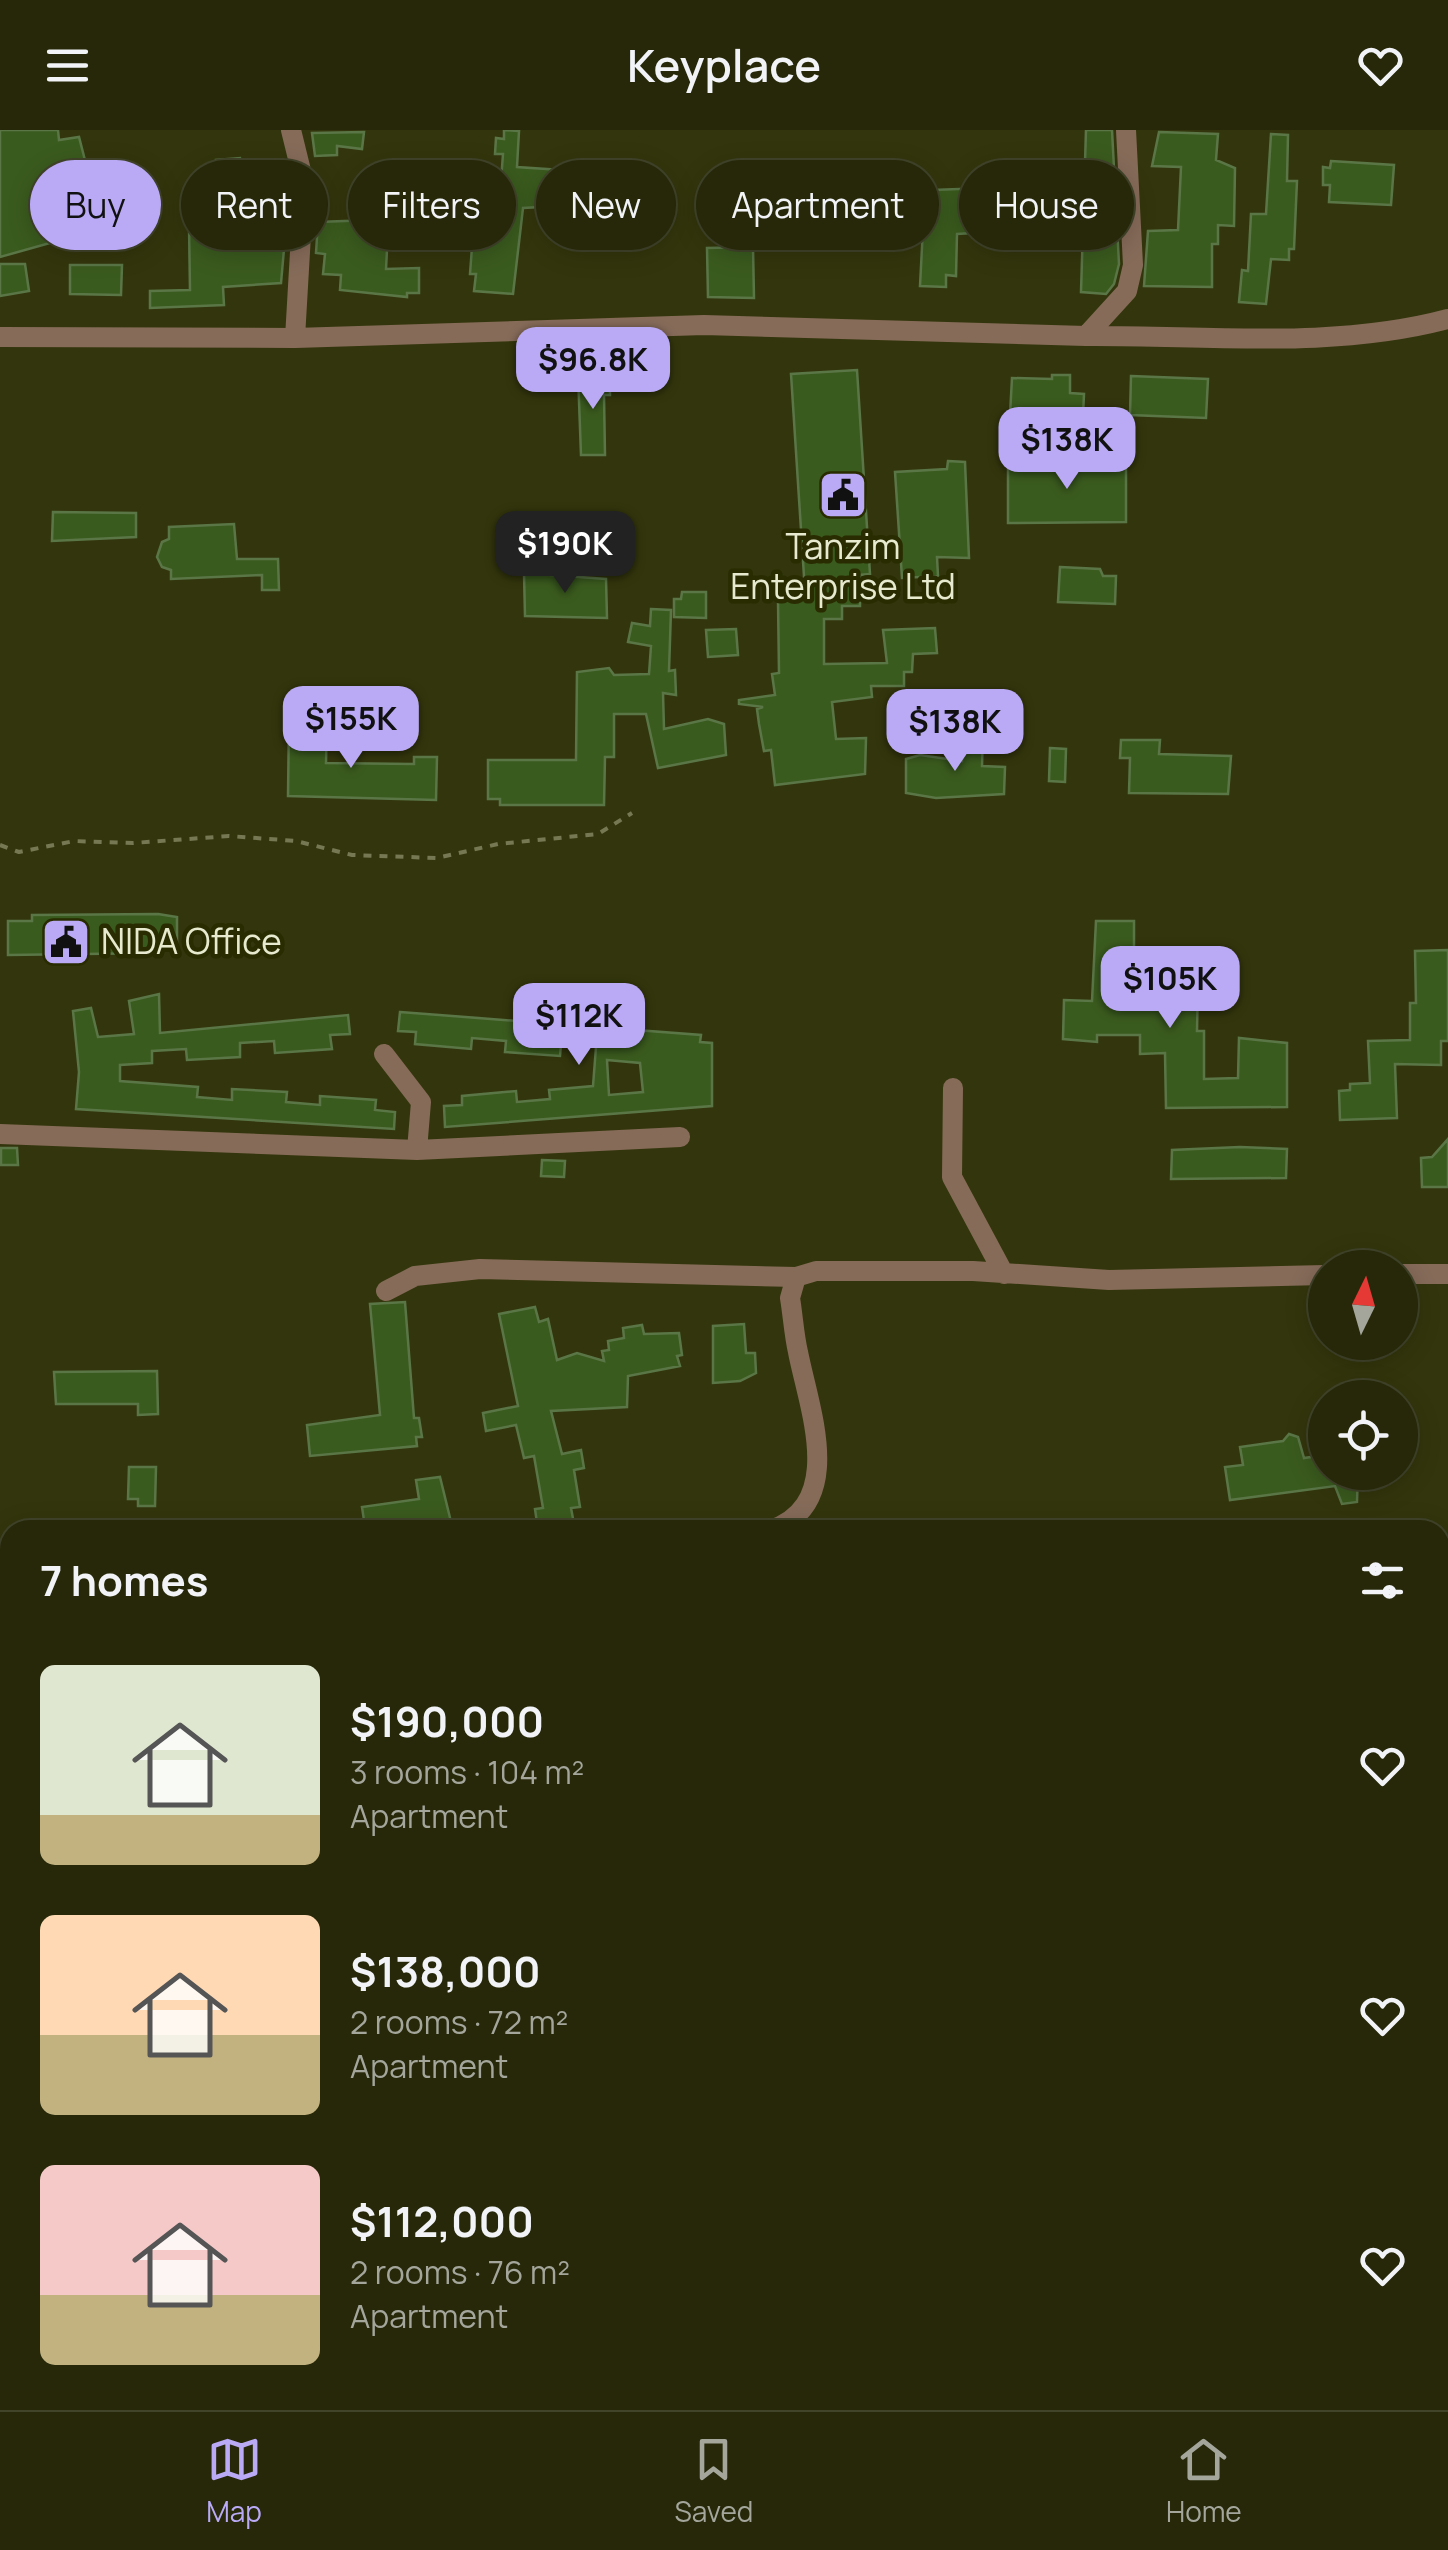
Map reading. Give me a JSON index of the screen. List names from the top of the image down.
{
  "places": {
    "public building": ["Tanzim Enterprise Ltd", "NIDA Office"]
  },
  "north": "top",
  "page": {
    "header": "Keyplace",
    "chip": [
      "Buy",
      "Rent",
      "Filters",
      "New",
      "Apartment",
      "House"
    ],
    "price": [
      "$96.8K",
      "$138K",
      "$190K",
      "$155K",
      "$138K",
      "$105K",
      "$112K"
    ],
    "heading": "7 homes",
    "list": [
      {
        "name": "$190,000",
        "note": "3 rooms · 104 m² · Apartment"
      },
      {
        "name": "$138,000",
        "note": "2 rooms · 72 m² · Apartment"
      },
      {
        "name": "$112,000",
        "note": "2 rooms · 76 m² · Apartment"
      }
    ],
    "tabs": ["Map", "Saved", "Home"]
  }
}
